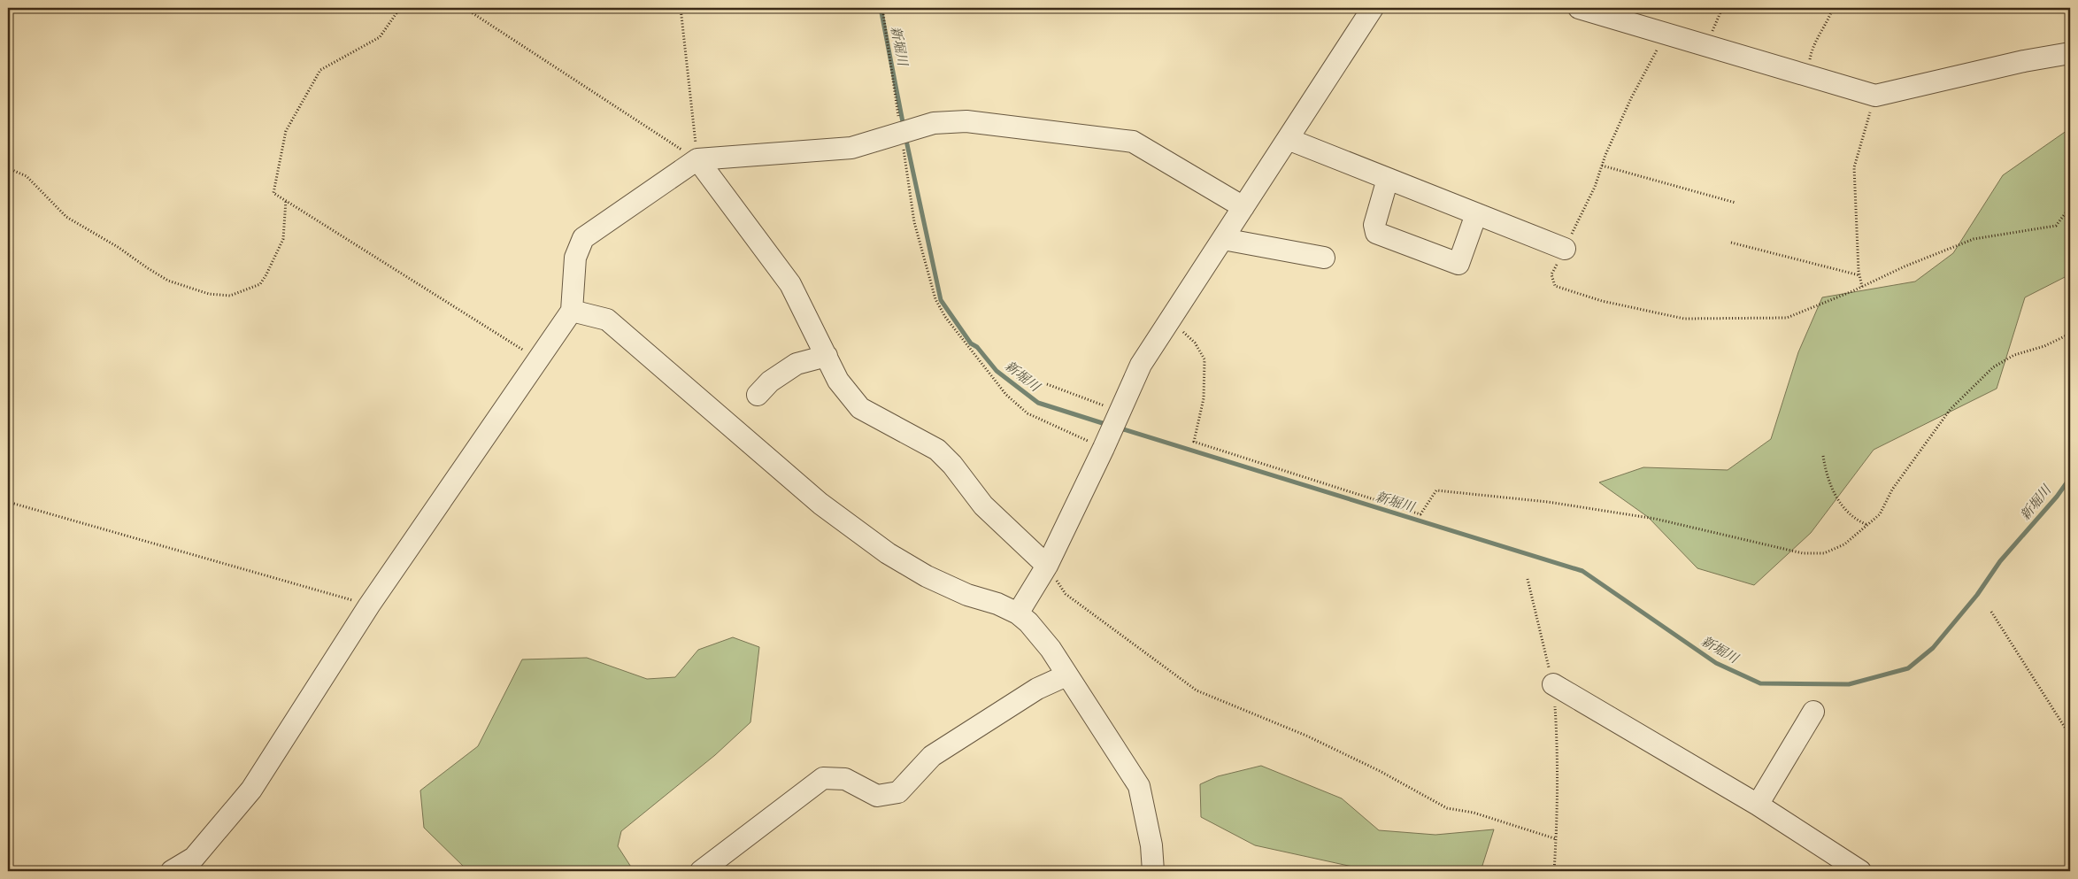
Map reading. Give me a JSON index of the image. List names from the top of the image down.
{
  "water": ["新堀川"]
}
